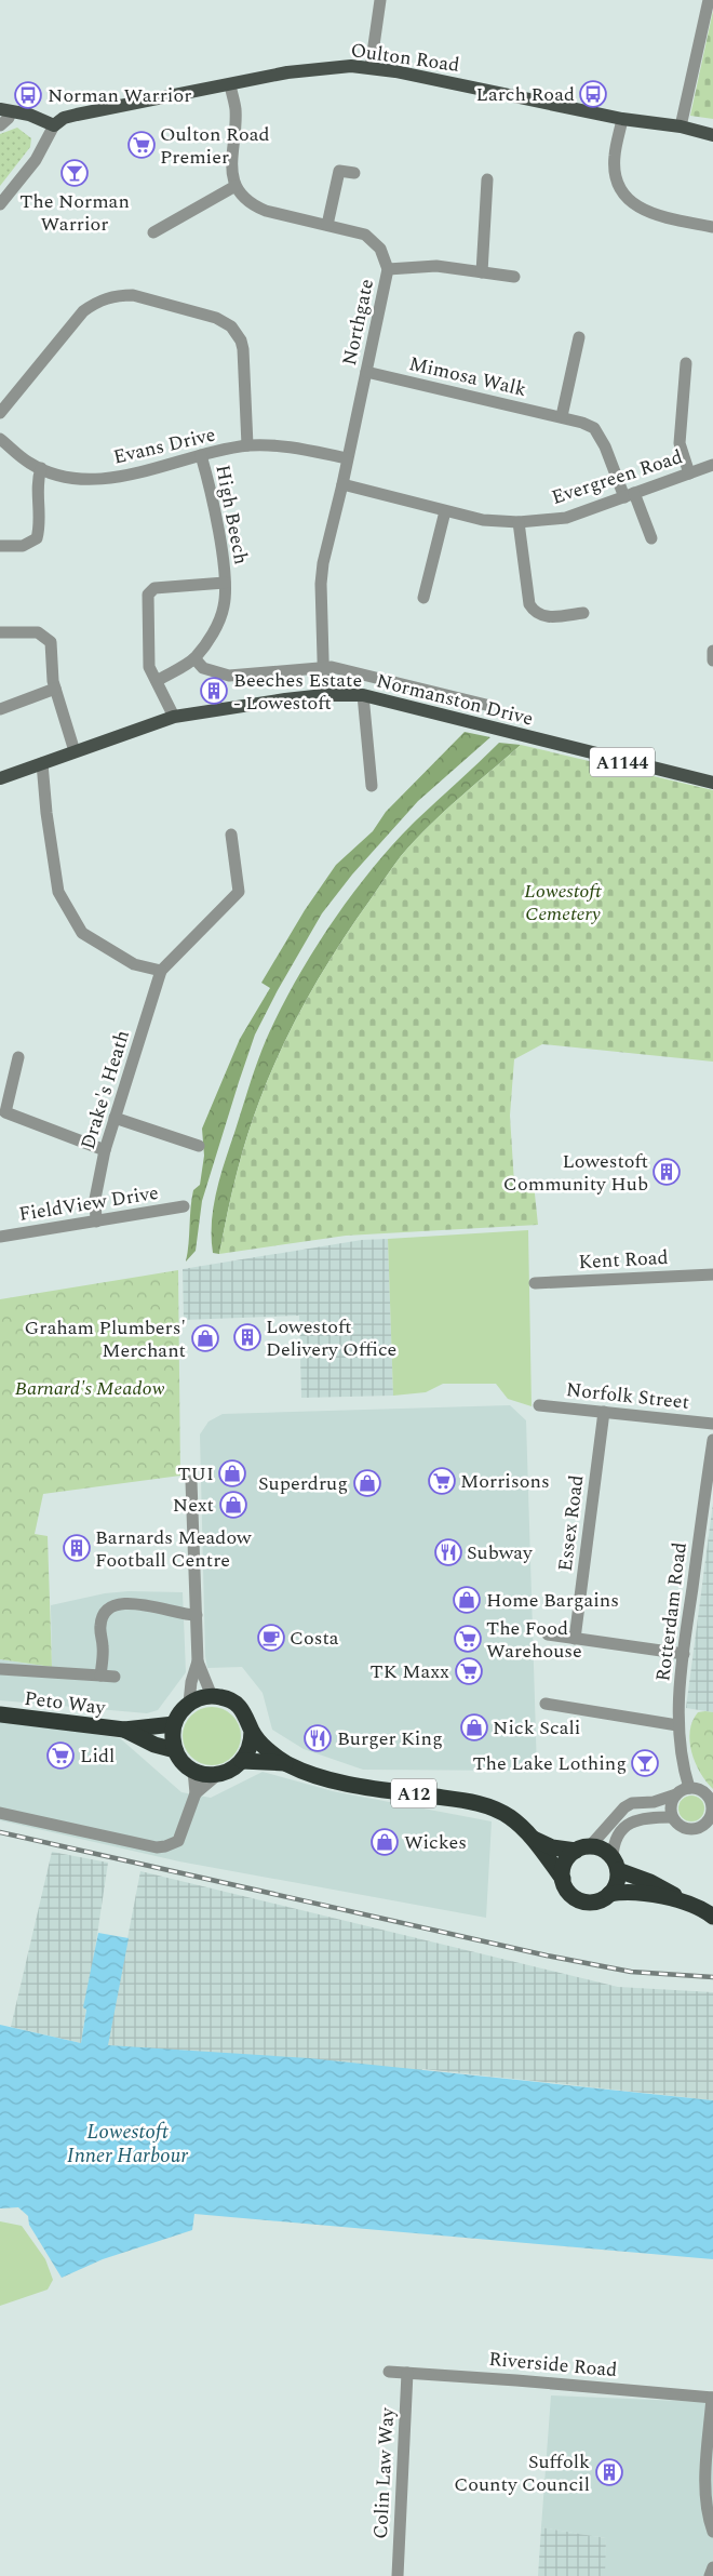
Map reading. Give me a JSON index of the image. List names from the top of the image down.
{
  "streets": {
    "highway": ["Peto Way", "A12"],
    "main road": ["Oulton Road", "Normanston Drive", "A1144"],
    "street": [
      "Northgate",
      "Mimosa Walk",
      "Evans Drive",
      "Evergreen Road",
      "High Beech",
      "Drake's Heath",
      "FieldView Drive",
      "Kent Road",
      "Norfolk Street",
      "Essex Road",
      "Rotterdam Road",
      "Riverside Road",
      "Colin Law Way"
    ]
  },
  "crossings": [
    ["Northgate", "Mimosa Walk"],
    ["Northgate", "Evans Drive"],
    ["Northgate", "Evergreen Road"],
    ["Northgate", "Normanston Drive"],
    ["Mimosa Walk", "Evergreen Road"],
    ["Evans Drive", "High Beech"],
    ["High Beech", "Normanston Drive"],
    ["Drake's Heath", "FieldView Drive"],
    ["Norfolk Street", "Essex Road"],
    ["Peto Way", "A12"],
    ["Riverside Road", "Colin Law Way"]
  ],
  "water": ["Lowestoft Inner Harbour"],
  "parks": ["Lowestoft Cemetery", "Barnard's Meadow"],
  "places": {
    "bus stop": ["Larch Road", "Norman Warrior"],
    "supermarket": [
      "Oulton Road Premier",
      "Morrisons",
      "The Food Warehouse",
      "TK Maxx",
      "Lidl"
    ],
    "bar": ["The Norman Warrior", "The Lake Lothing"],
    "building": [
      "Beeches Estate - Lowestoft",
      "Lowestoft Community Hub",
      "Lowestoft Delivery Office",
      "Barnards Meadow Football Centre",
      "Suffolk County Council"
    ],
    "shop": [
      "Graham Plumbers' Merchant",
      "TUI",
      "Superdrug",
      "Next",
      "Home Bargains",
      "Nick Scali",
      "Wickes"
    ],
    "restaurant": ["Subway", "Burger King"],
    "cafe": ["Costa"]
  }
}
